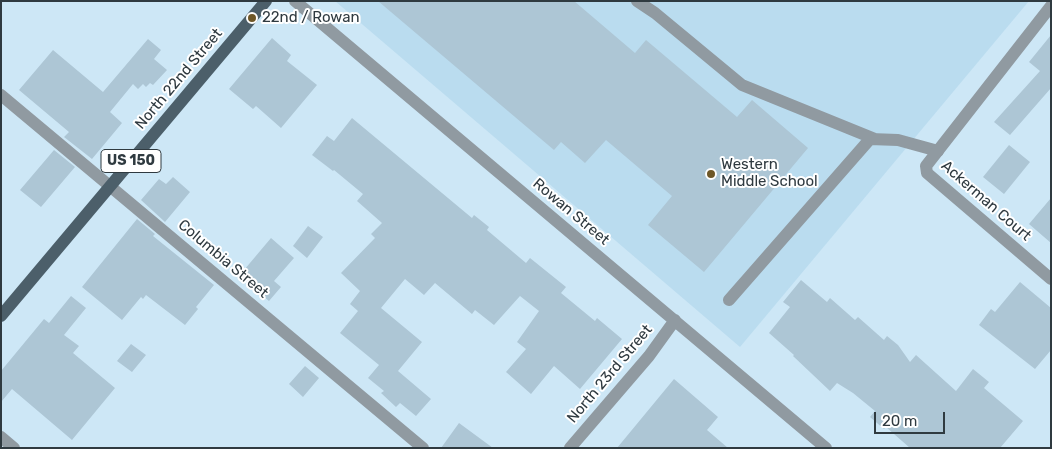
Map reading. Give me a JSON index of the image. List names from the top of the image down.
{
  "streets": {
    "main road": ["North 22nd Street", "US 150"],
    "street": [
      "Ackerman Court",
      "Rowan Street",
      "Columbia Street",
      "North 23rd Street"
    ]
  },
  "crossings": [
    ["North 22nd Street", "Columbia Street"],
    ["Rowan Street", "North 23rd Street"]
  ],
  "places": ["22nd / Rowan", "Western Middle School"],
  "scale_bar": "20 m"
}
